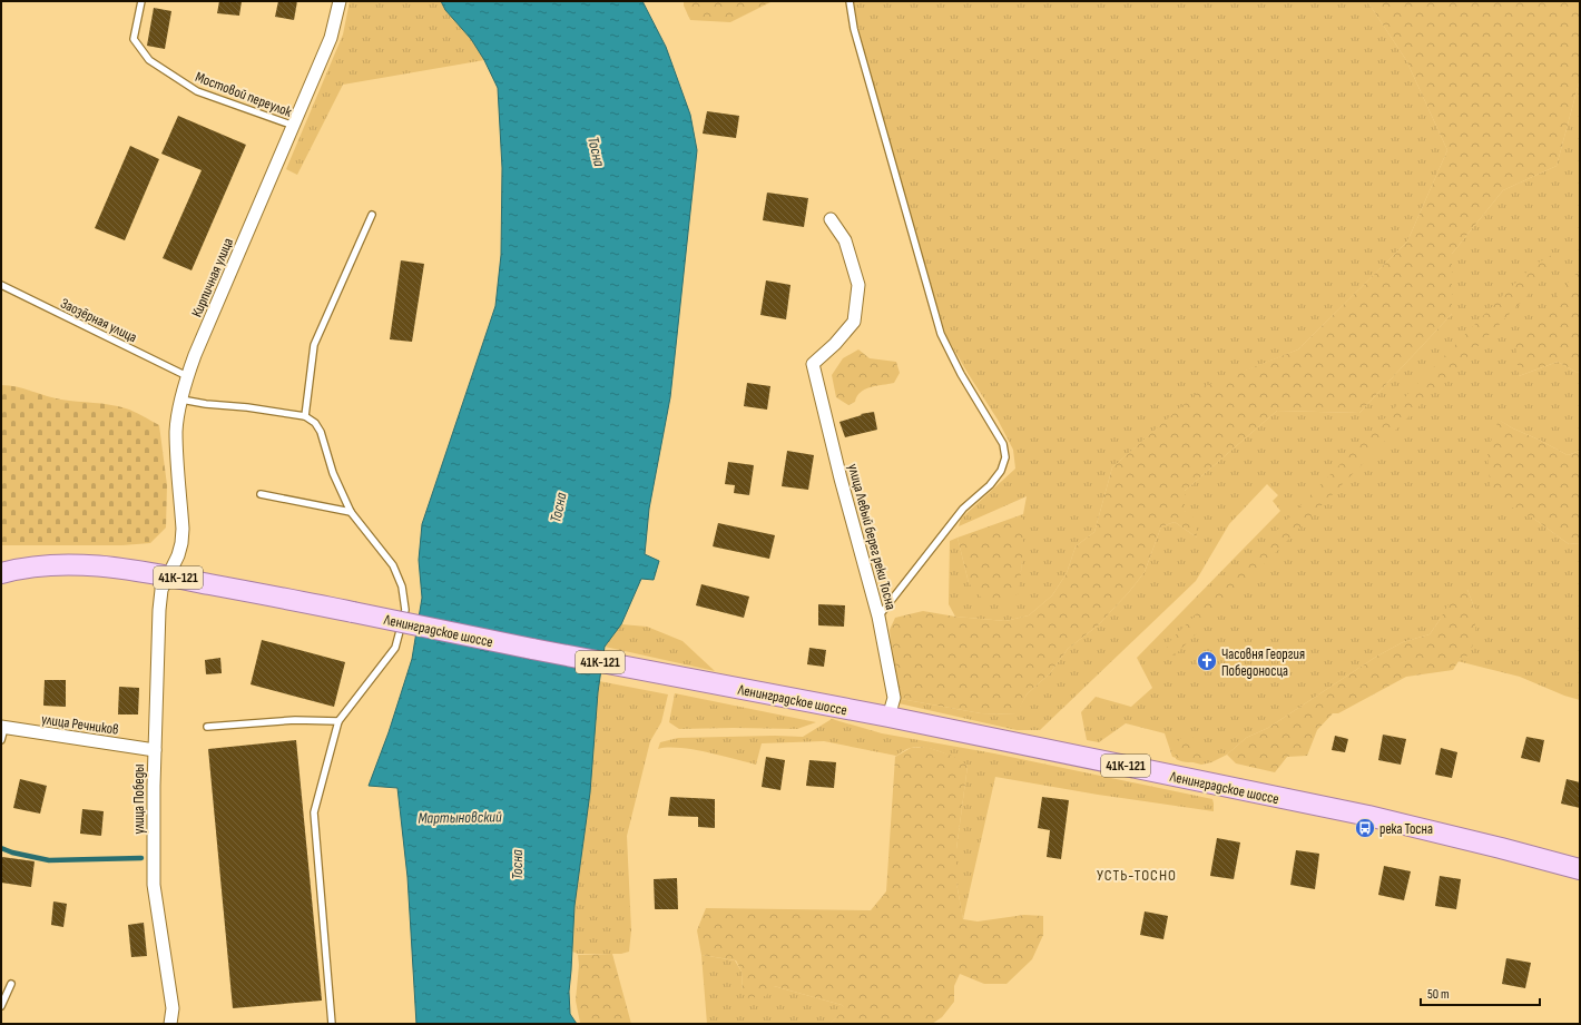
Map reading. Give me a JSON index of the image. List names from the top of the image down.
{
  "streets": {
    "main road": ["41К-121", "Ленинградское шоссе"],
    "street": [
      "Кирпичная улица",
      "улица Левый берег реки Тосна",
      "улица Речников",
      "улица Победы"
    ],
    "lane": ["Мостовой переулок", "Заозёрная улица"]
  },
  "crossings": [
    ["Мостовой переулок", "Кирпичная улица"],
    ["Кирпичная улица", "Заозёрная улица"],
    ["Кирпичная улица", "Ленинградское шоссе"],
    ["Кирпичная улица", "улица Победы"],
    ["улица Левый берег реки Тосна", "Ленинградское шоссе"],
    ["Ленинградское шоссе", "улица Победы"],
    ["улица Речников", "улица Победы"]
  ],
  "districts": ["УСТЬ-ТОСНО"],
  "water": ["Тосна", "Мартыновский"],
  "places": {
    "church": ["Часовня Георгия Победоносца"],
    "bus stop": ["река Тосна"]
  },
  "scale_bar": "50 m"
}
